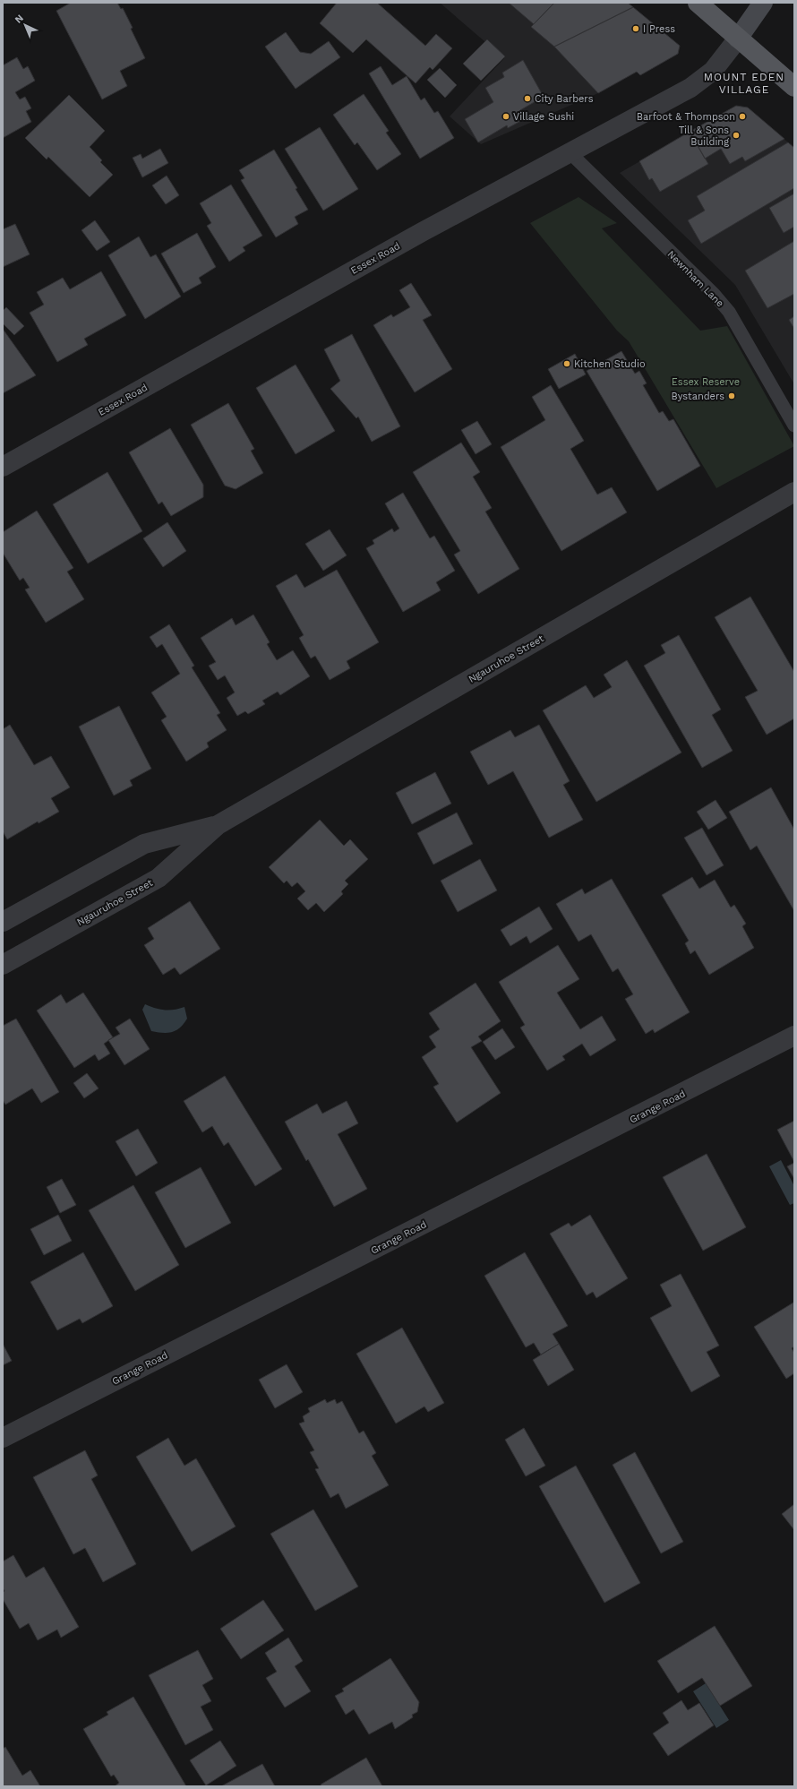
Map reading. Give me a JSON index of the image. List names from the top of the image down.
{
  "streets": {
    "street": ["Essex Road", "Ngauruhoe Street", "Grange Road"],
    "lane": ["Newnham Lane"]
  },
  "crossings": [
    ["Essex Road", "Newnham Lane"]
  ],
  "districts": ["MOUNT EDEN VILLAGE"],
  "parks": ["Essex Reserve"],
  "places": [
    "I Press",
    "City Barbers",
    "Village Sushi",
    "Barfoot & Thompson",
    "Till & Sons Building",
    "Kitchen Studio",
    "Bystanders"
  ],
  "north": "top left"
}
